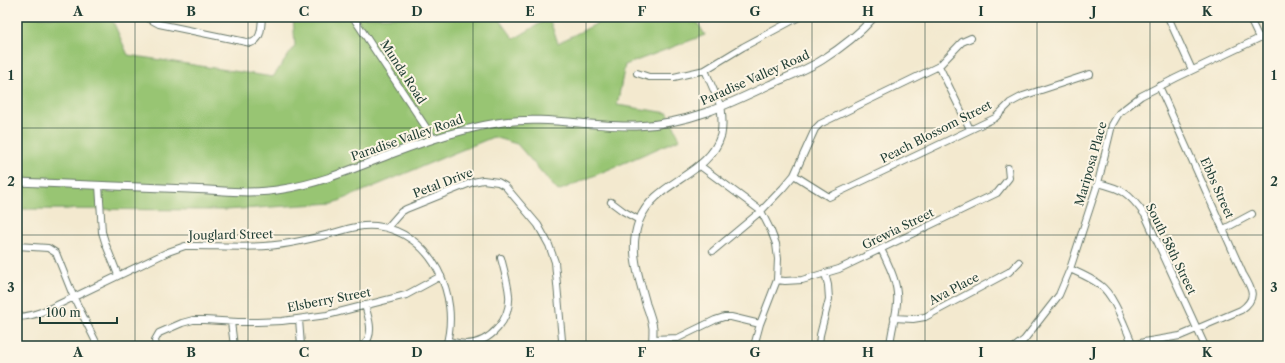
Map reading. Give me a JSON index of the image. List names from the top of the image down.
{
  "streets": {
    "main road": ["Paradise Valley Road"],
    "street": [
      "Munda Road",
      "Peach Blossom Street",
      "Mariposa Place",
      "Petal Drive",
      "Ebbs Street",
      "Grewia Street",
      "Jouglard Street",
      "South 58th Street",
      "Ava Place",
      "Elsberry Street"
    ]
  },
  "crossings": [
    ["Munda Road", "Paradise Valley Road"],
    ["Mariposa Place", "Ebbs Street"],
    ["Mariposa Place", "South 58th Street"],
    ["Petal Drive", "Jouglard Street"],
    ["Ebbs Street", "South 58th Street"],
    ["Jouglard Street", "Elsberry Street"]
  ],
  "scale_bar": "100 m",
  "grid": {
    "columns": [
      "A",
      "B",
      "C",
      "D",
      "E",
      "F",
      "G",
      "H",
      "I",
      "J",
      "K"
    ],
    "rows": ["1", "2", "3"]
  }
}
